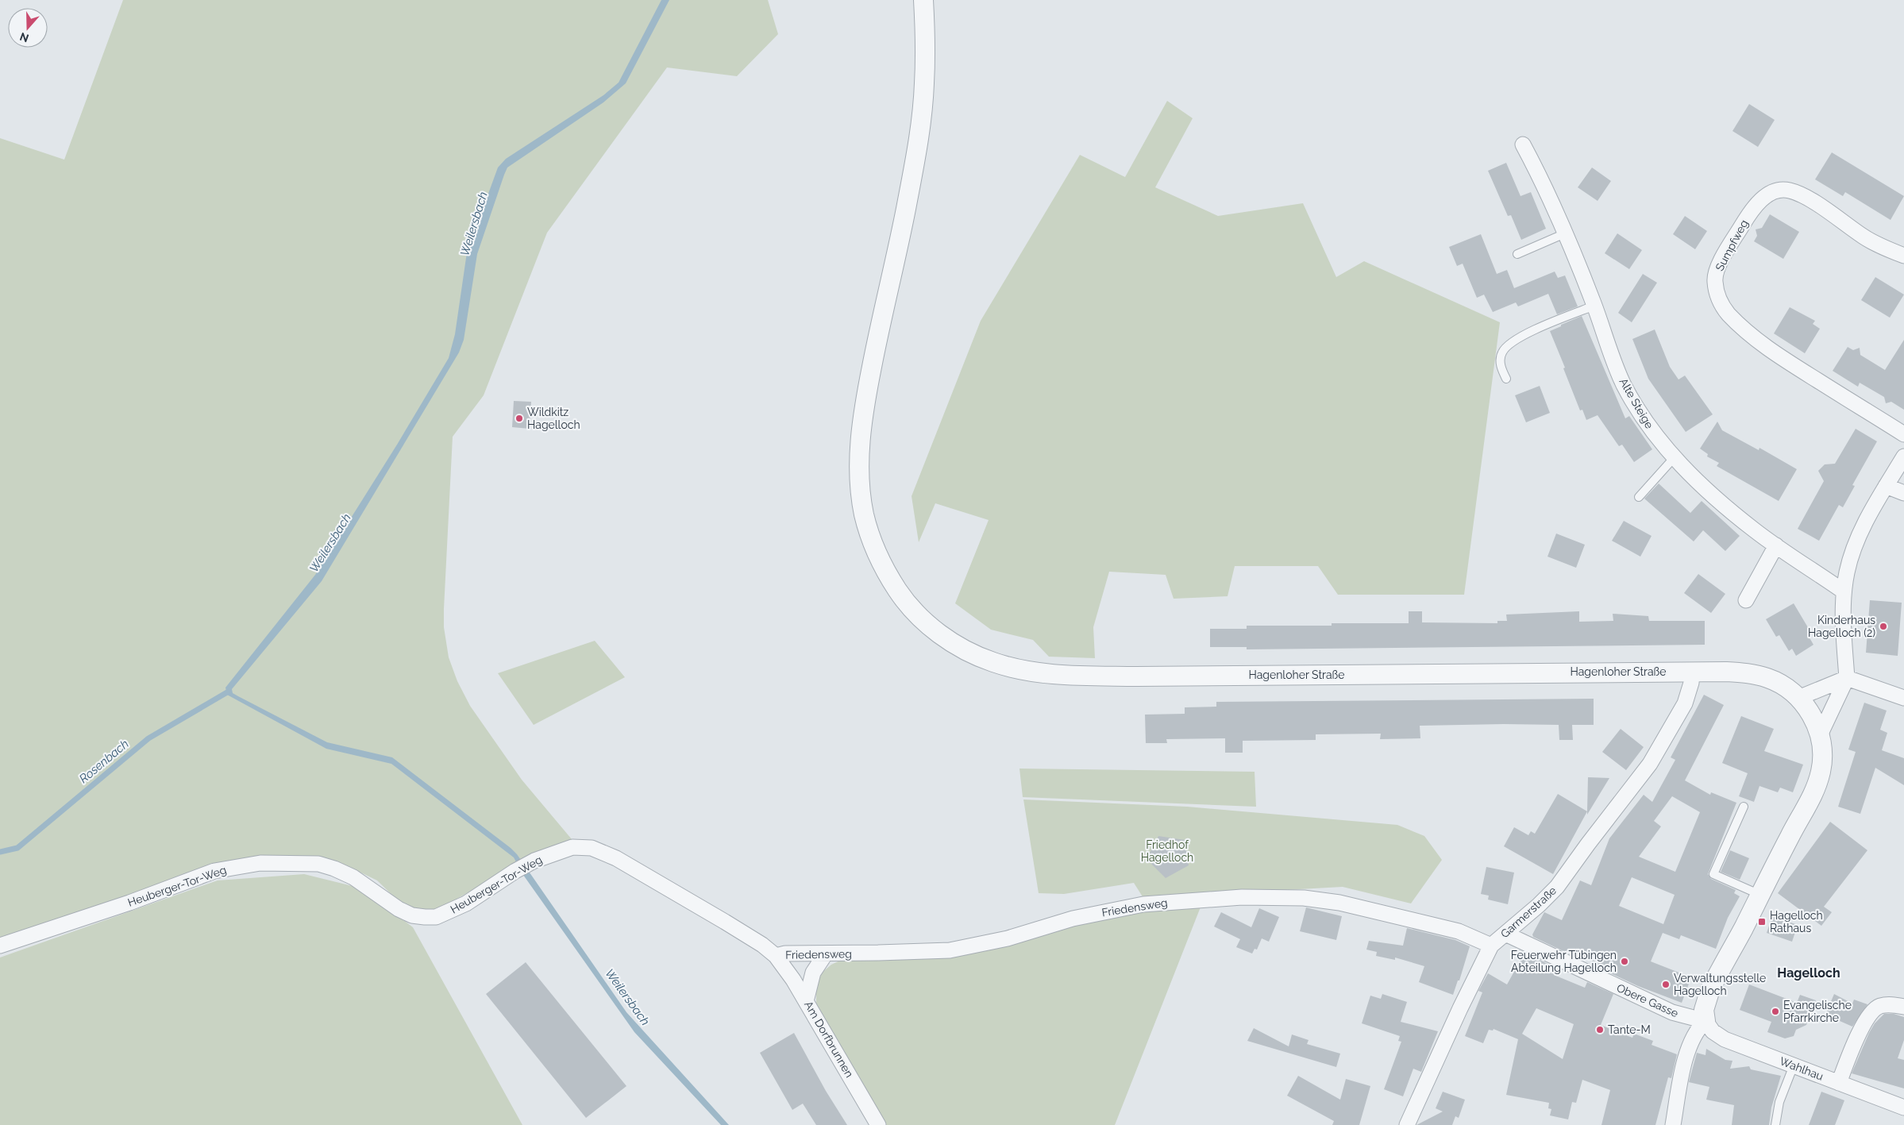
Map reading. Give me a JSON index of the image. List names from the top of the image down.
{
  "streets": {
    "street": [
      "Sumpfweg",
      "Alte Steige",
      "Hagenloher Straße",
      "Heuberger-Tor-Weg",
      "Friedensweg",
      "Garmerstraße",
      "Obere Gasse",
      "Am Dorfbrunnen",
      "Wahlhau"
    ]
  },
  "crossings": [
    ["Hagenloher Straße", "Garmerstraße"],
    ["Hagenloher Straße", "Obere Gasse"],
    ["Hagenloher Straße", "Wahlhau"],
    ["Heuberger-Tor-Weg", "Friedensweg"],
    ["Heuberger-Tor-Weg", "Am Dorfbrunnen"],
    ["Friedensweg", "Garmerstraße"],
    ["Friedensweg", "Am Dorfbrunnen"],
    ["Garmerstraße", "Obere Gasse"],
    ["Obere Gasse", "Wahlhau"]
  ],
  "districts": ["Hagelloch"],
  "water": ["Weilersbach", "Rosenbach"],
  "parks": ["Friedhof Hagelloch"],
  "places": {
    "other": [
      "Wildkitz Hagelloch",
      "Kinderhaus Hagelloch (2)",
      "Feuerwehr Tübingen Abteilung Hagelloch",
      "Verwaltungsstelle Hagelloch",
      "Evangelische Pfarrkirche",
      "Tante-M"
    ],
    "transit": ["Hagelloch Rathaus"]
  },
  "north": "bottom"
}
